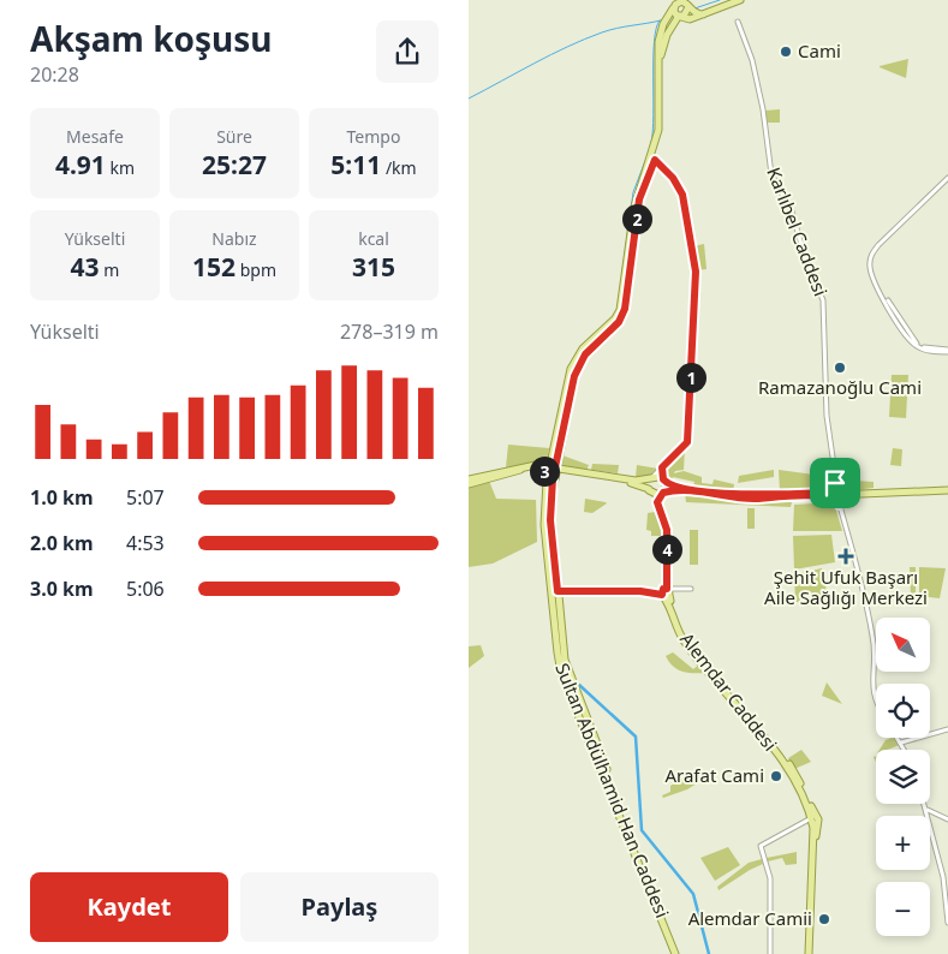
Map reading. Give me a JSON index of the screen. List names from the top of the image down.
{
  "streets": {
    "main road": ["Alemdar Caddesi", "Sultan Abdülhamid Han Caddesi"],
    "street": ["Karlıbel Caddesi"]
  },
  "places": {
    "other": [
      "Cami",
      "Ramazanoğlu Cami",
      "Arafat Cami",
      "Alemdar Camii"
    ],
    "health": ["Şehit Ufuk Başarı Aile Sağlığı Merkezi"]
  },
  "north": "top left",
  "page": {
    "heading": ["Akşam koşusu", "20:28"],
    "stats": [
      ["Mesafe", "4.91 km"],
      ["Süre", "25:27"],
      ["Tempo", "5:11 /km"],
      ["Yükselti", "43 m"],
      ["Nabız", "152 bpm"],
      ["kcal", "315"]
    ],
    "pins": [
      "2",
      "1",
      "3",
      "4"
    ],
    "chart": ["Yükselti", "278–319 m"],
    "list": [
      {
        "name": "1.0 km",
        "note": "5:07"
      },
      {
        "name": "2.0 km",
        "note": "4:53"
      },
      {
        "name": "3.0 km",
        "note": "5:06"
      }
    ],
    "map_buttons": ["+", "−"],
    "buttons": ["Kaydet", "Paylaş"]
  }
}
